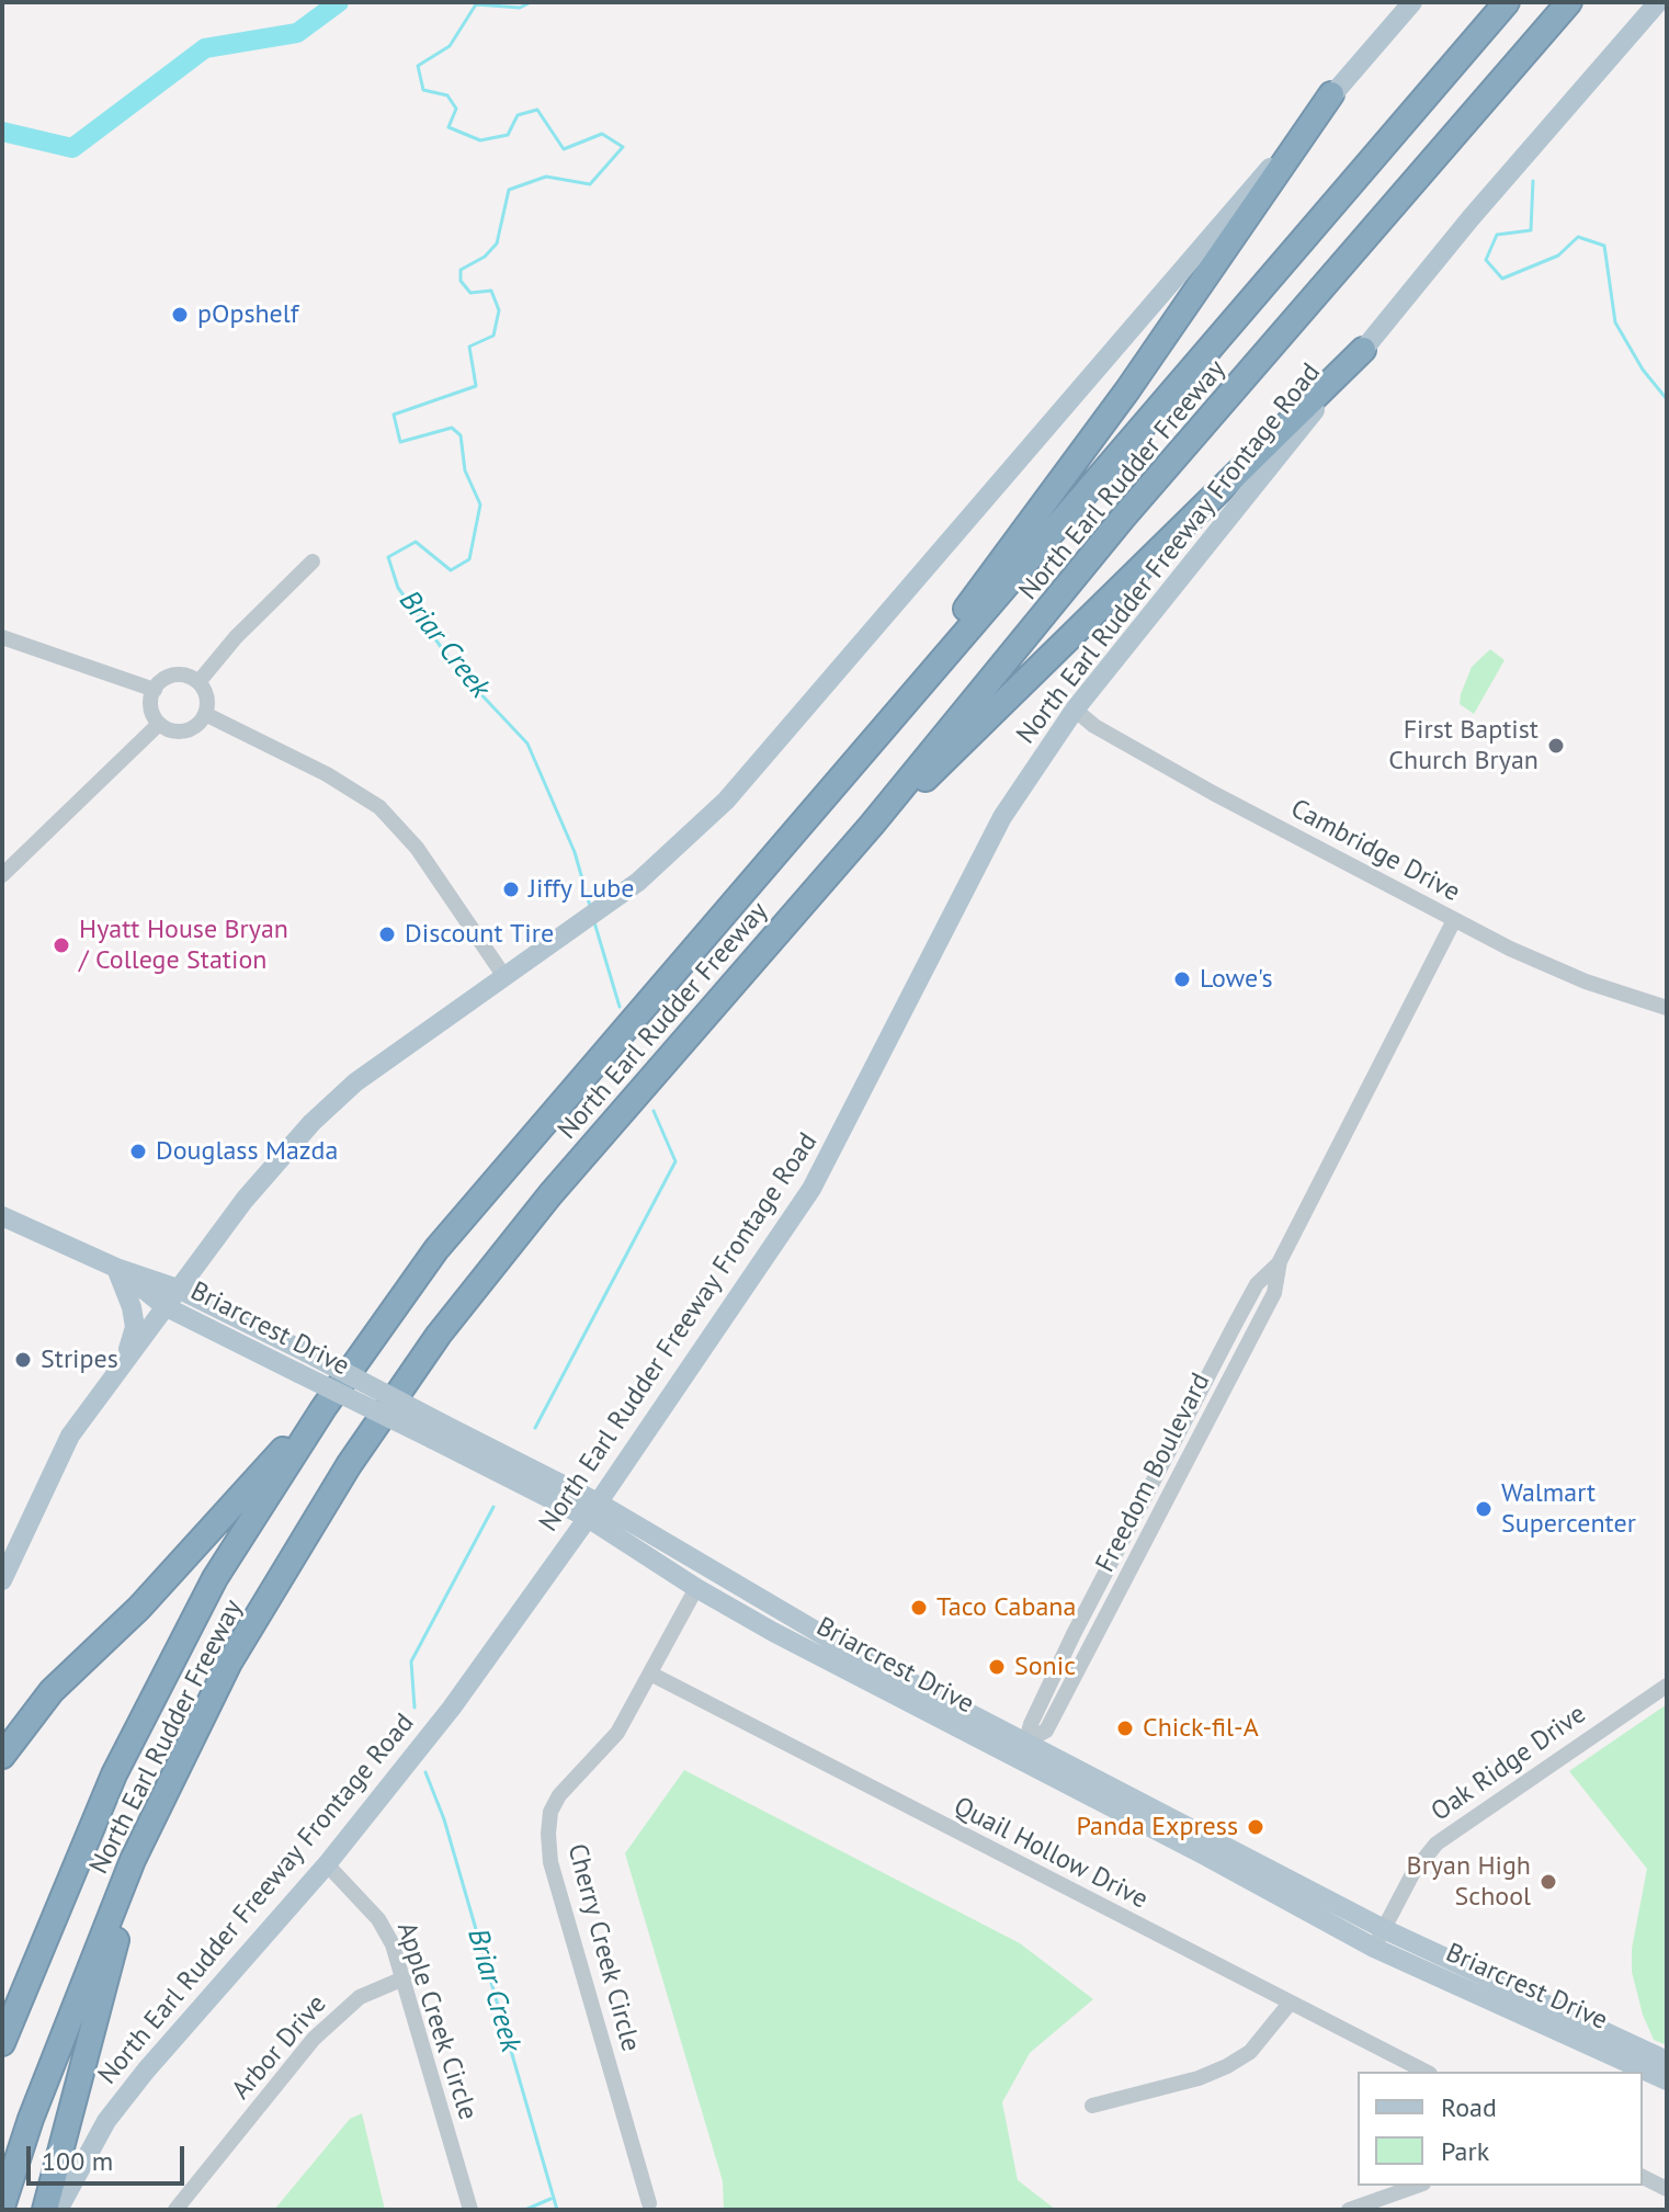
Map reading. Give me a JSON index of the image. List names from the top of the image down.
{
  "streets": {
    "highway": ["North Earl Rudder Freeway"],
    "main road": ["North Earl Rudder Freeway Frontage Road", "Briarcrest Drive"],
    "street": [
      "Cambridge Drive",
      "Freedom Boulevard",
      "Oak Ridge Drive",
      "Quail Hollow Drive",
      "Cherry Creek Circle",
      "Apple Creek Circle",
      "Arbor Drive"
    ]
  },
  "crossings": [
    ["North Earl Rudder Freeway Frontage Road", "Cambridge Drive"],
    ["North Earl Rudder Freeway Frontage Road", "Briarcrest Drive"],
    ["North Earl Rudder Freeway Frontage Road", "Apple Creek Circle"],
    ["Cambridge Drive", "Freedom Boulevard"],
    ["Briarcrest Drive", "Freedom Boulevard"],
    ["Briarcrest Drive", "Oak Ridge Drive"],
    ["Briarcrest Drive", "Cherry Creek Circle"],
    ["Quail Hollow Drive", "Cherry Creek Circle"],
    ["Apple Creek Circle", "Arbor Drive"]
  ],
  "water": ["Briar Creek"],
  "places": [
    "pOpshelf",
    "First Baptist Church Bryan",
    "Jiffy Lube",
    "Discount Tire",
    "Hyatt House Bryan / College Station",
    "Lowe's",
    "Douglass Mazda",
    "Stripes",
    "Walmart Supercenter",
    "Taco Cabana",
    "Sonic",
    "Chick-fil-A",
    "Panda Express",
    "Bryan High School"
  ],
  "legend": ["Road", "Park"],
  "scale_bar": "100 m"
}
